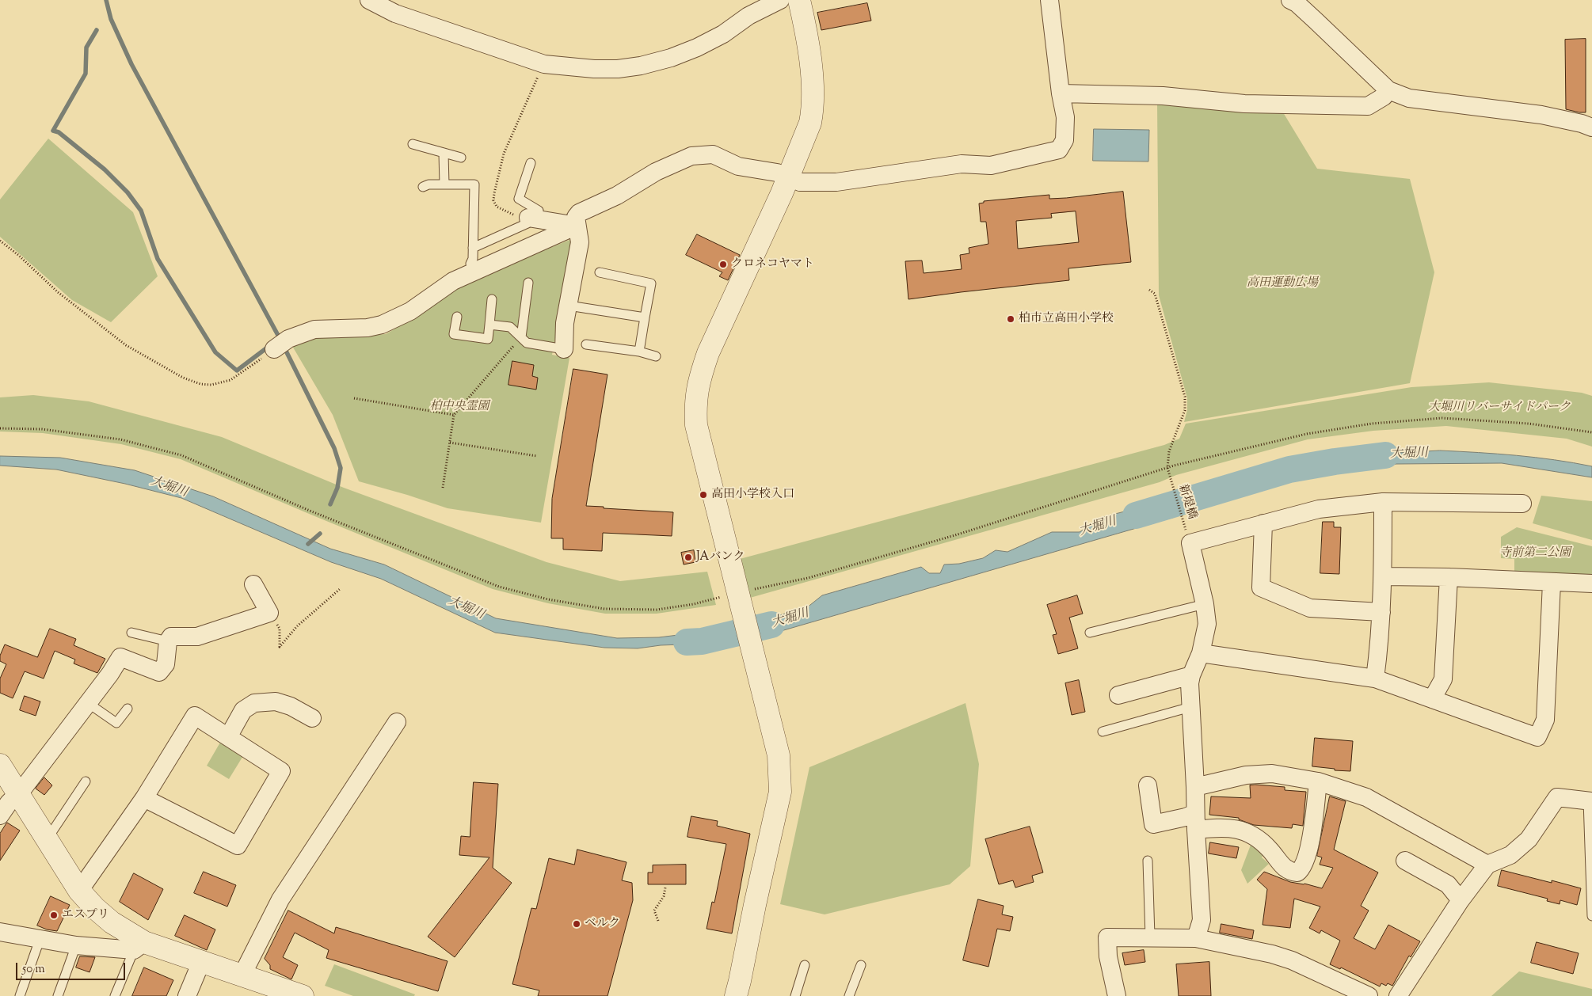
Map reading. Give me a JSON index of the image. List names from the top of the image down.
{
  "streets": {
    "path": ["新堤橋"]
  },
  "water": ["大堀川"],
  "parks": [
    "高田運動広場",
    "柏中央霊園",
    "大堀川リバーサイドパーク",
    "寺前第二公園"
  ],
  "places": [
    "クロネコヤマト",
    "柏市立高田小学校",
    "高田小学校入口",
    "JAバンク",
    "エスプリ",
    "ベルク"
  ],
  "scale_bar": "50 m"
}
